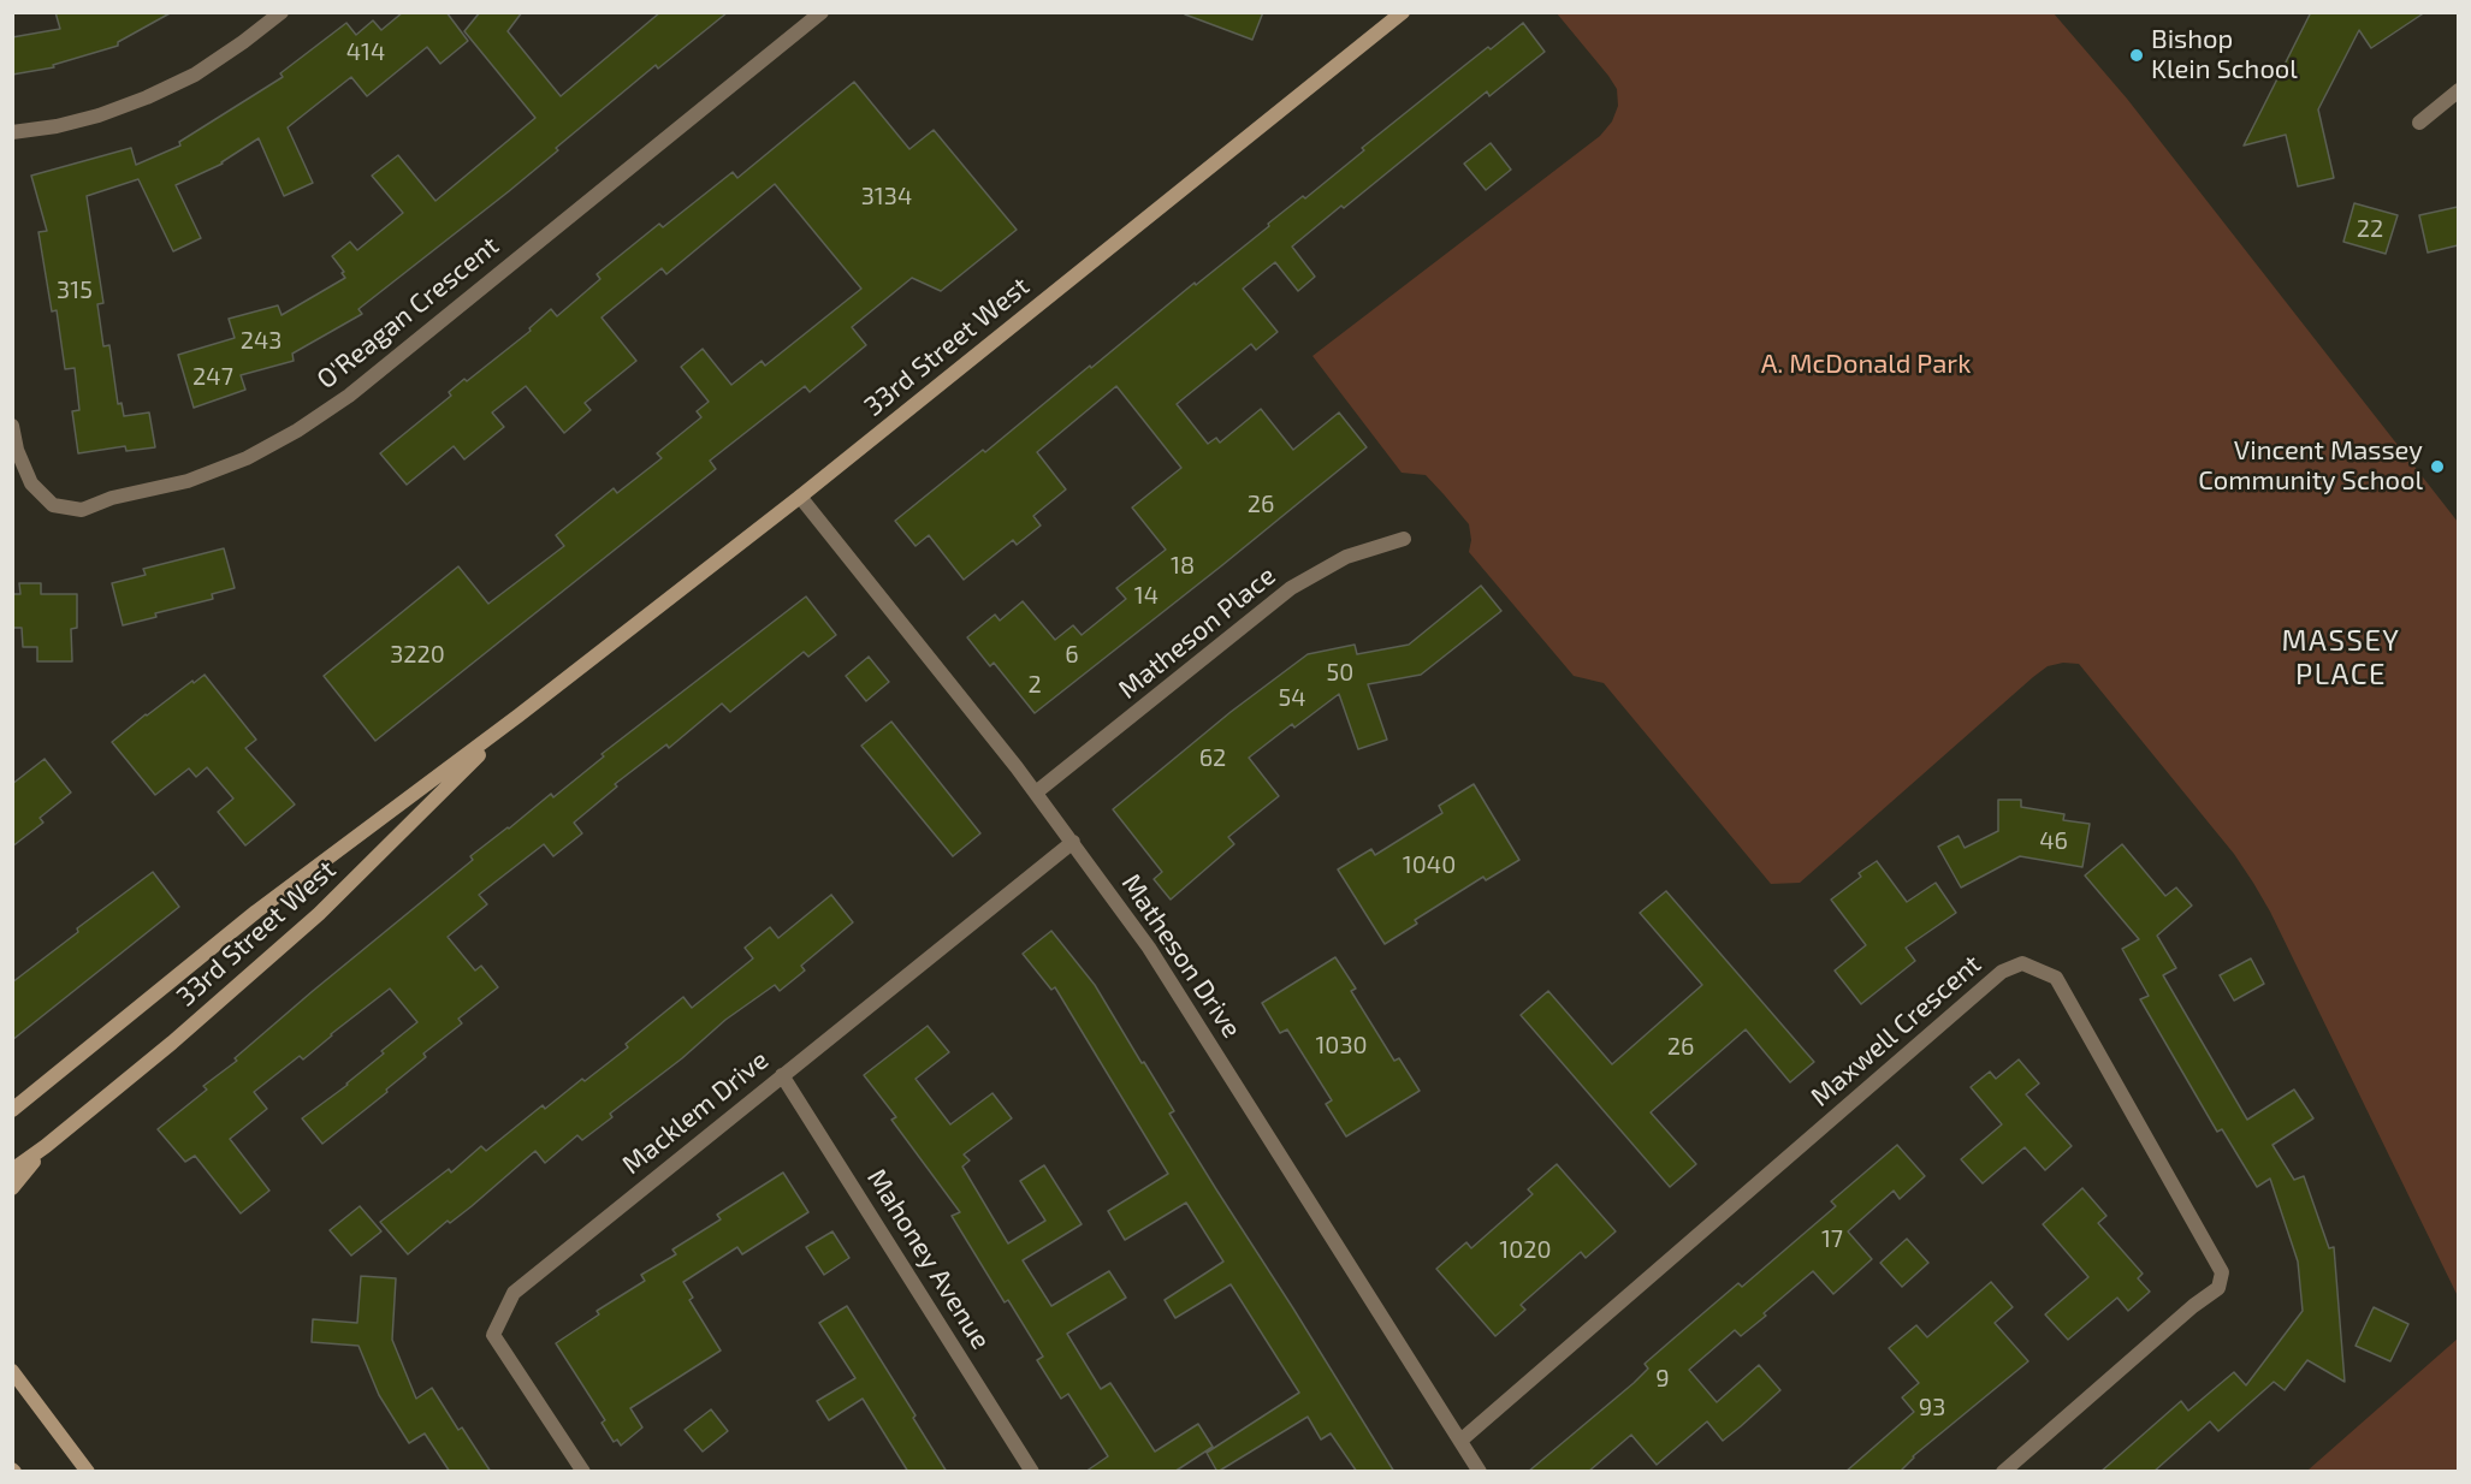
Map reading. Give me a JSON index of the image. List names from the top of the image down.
{
  "streets": {
    "main road": ["33rd Street West"],
    "street": [
      "O'Reagan Crescent",
      "Matheson Place",
      "Matheson Drive",
      "Maxwell Crescent",
      "Macklem Drive",
      "Mahoney Avenue"
    ]
  },
  "crossings": [
    ["33rd Street West", "Matheson Drive"],
    ["Matheson Place", "Matheson Drive"],
    ["Matheson Drive", "Maxwell Crescent"],
    ["Matheson Drive", "Macklem Drive"],
    ["Macklem Drive", "Mahoney Avenue"]
  ],
  "districts": ["MASSEY PLACE"],
  "parks": ["A. McDonald Park"],
  "places": ["Bishop Klein School", "Vincent Massey Community School"],
  "house_numbers": [
    "414",
    "3134",
    "22",
    "315",
    "243",
    "247",
    "26",
    "18",
    "14",
    "3220",
    "6",
    "50",
    "2",
    "54",
    "62",
    "46",
    "1040",
    "1030",
    "26",
    "17",
    "1020",
    "9",
    "93"
  ]
}
